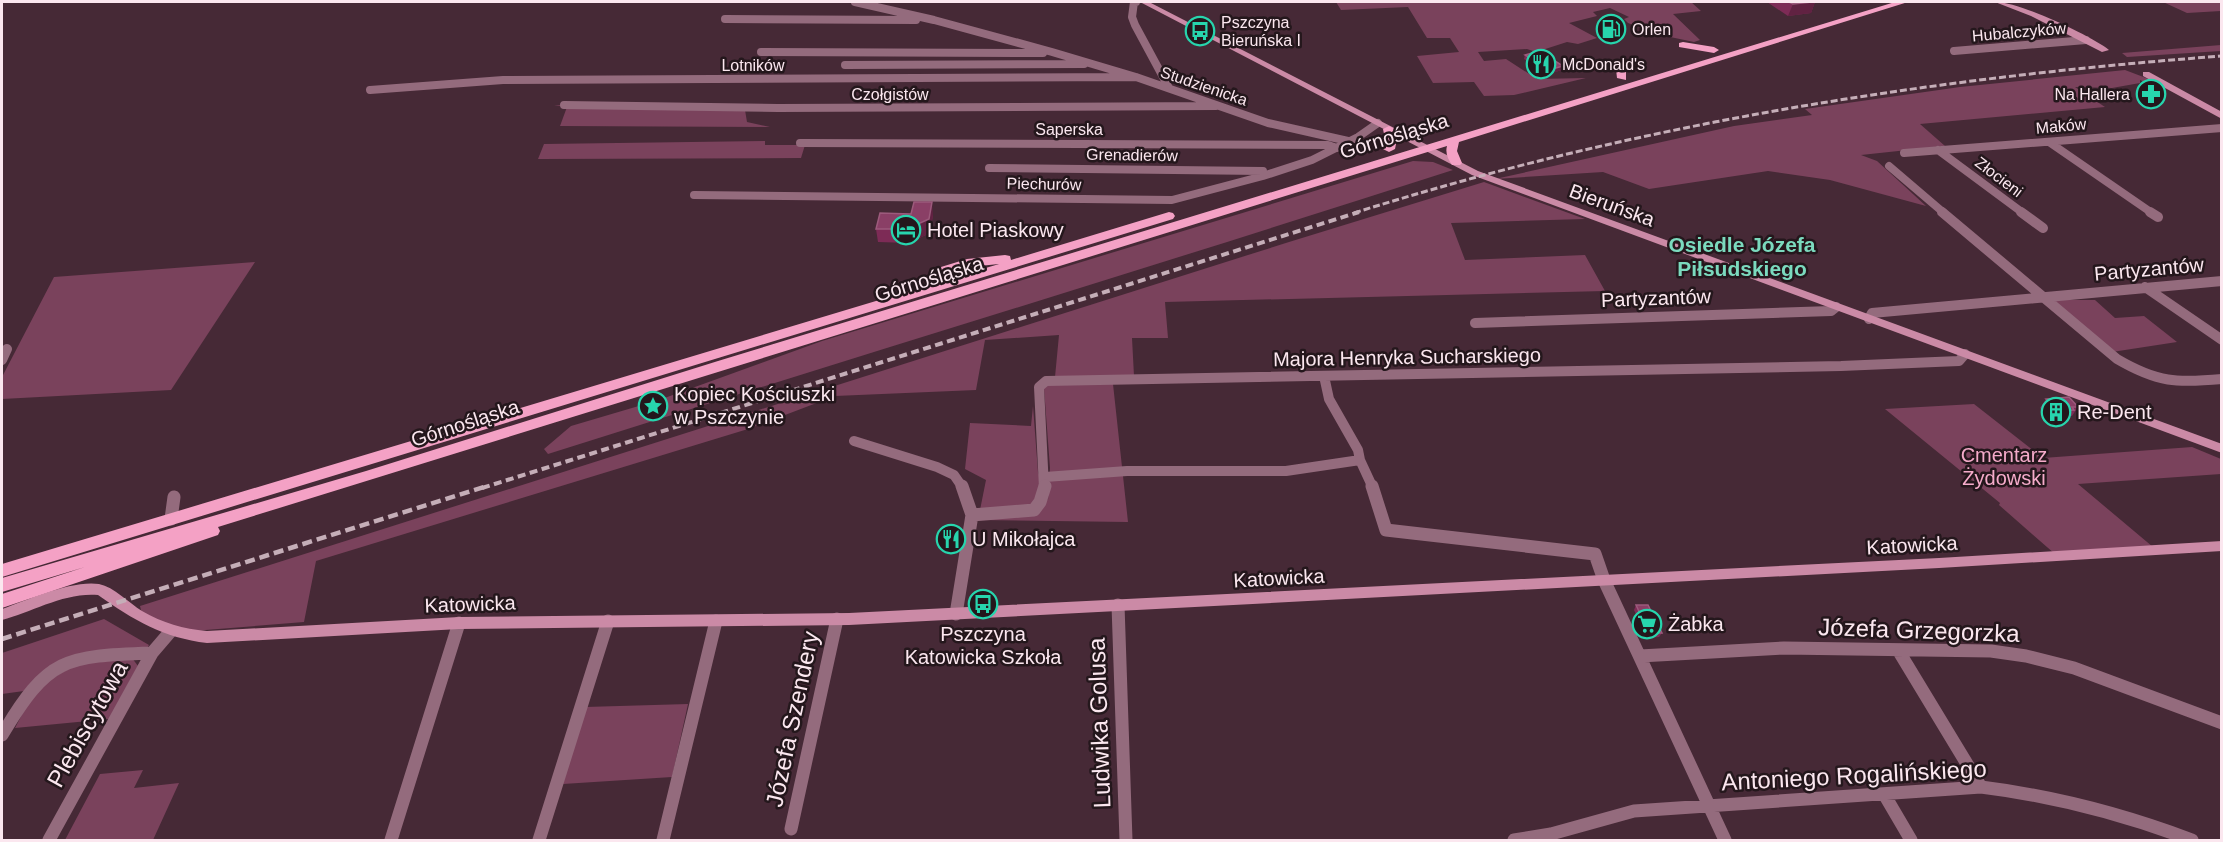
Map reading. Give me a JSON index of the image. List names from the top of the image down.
{
  "streets": {
    "main road": ["Górnośląska"],
    "street": [
      "Hubalczyków",
      "Lotników",
      "Studzienicka",
      "Czołgistów",
      "Maków",
      "Saperska",
      "Grenadierów",
      "Złocieni",
      "Piechurów",
      "Bieruńska",
      "Partyzantów",
      "Majora Henryka Sucharskiego",
      "Katowicka",
      "Józefa Grzegorzka",
      "Józefa Szendery",
      "Ludwika Golusa",
      "Plebiscytowa",
      "Antoniego Rogalińskiego"
    ]
  },
  "crossings": [
    ["Lotników", "Studzienicka"],
    ["Studzienicka", "Czołgistów"],
    ["Studzienicka", "Piechurów"],
    ["Maków", "Złocieni"],
    ["Saperska", "Piechurów"],
    ["Górnośląska", "Bieruńska"],
    ["Grenadierów", "Piechurów"],
    ["Piechurów", "Bieruńska"],
    ["Bieruńska", "Partyzantów"],
    ["Bieruńska", "Majora Henryka Sucharskiego"],
    ["Katowicka", "Józefa Szendery"],
    ["Katowicka", "Ludwika Golusa"],
    ["Katowicka", "Plebiscytowa"]
  ],
  "districts": ["Osiedle Józefa Piłsudskiego"],
  "parks": ["Cmentarz Żydowski"],
  "places": {
    "fuel station": ["Orlen"],
    "bus stop": ["Pszczyna Bieruńska I", "Pszczyna Katowicka Szkoła"],
    "restaurant": ["McDonald's", "U Mikołajca"],
    "pharmacy": ["Na Hallera"],
    "hotel": ["Hotel Piaskowy"],
    "place": ["Kopiec Kościuszki w Pszczynie"],
    "building": ["Re-Dent"],
    "supermarket": ["Żabka"]
  }
}
